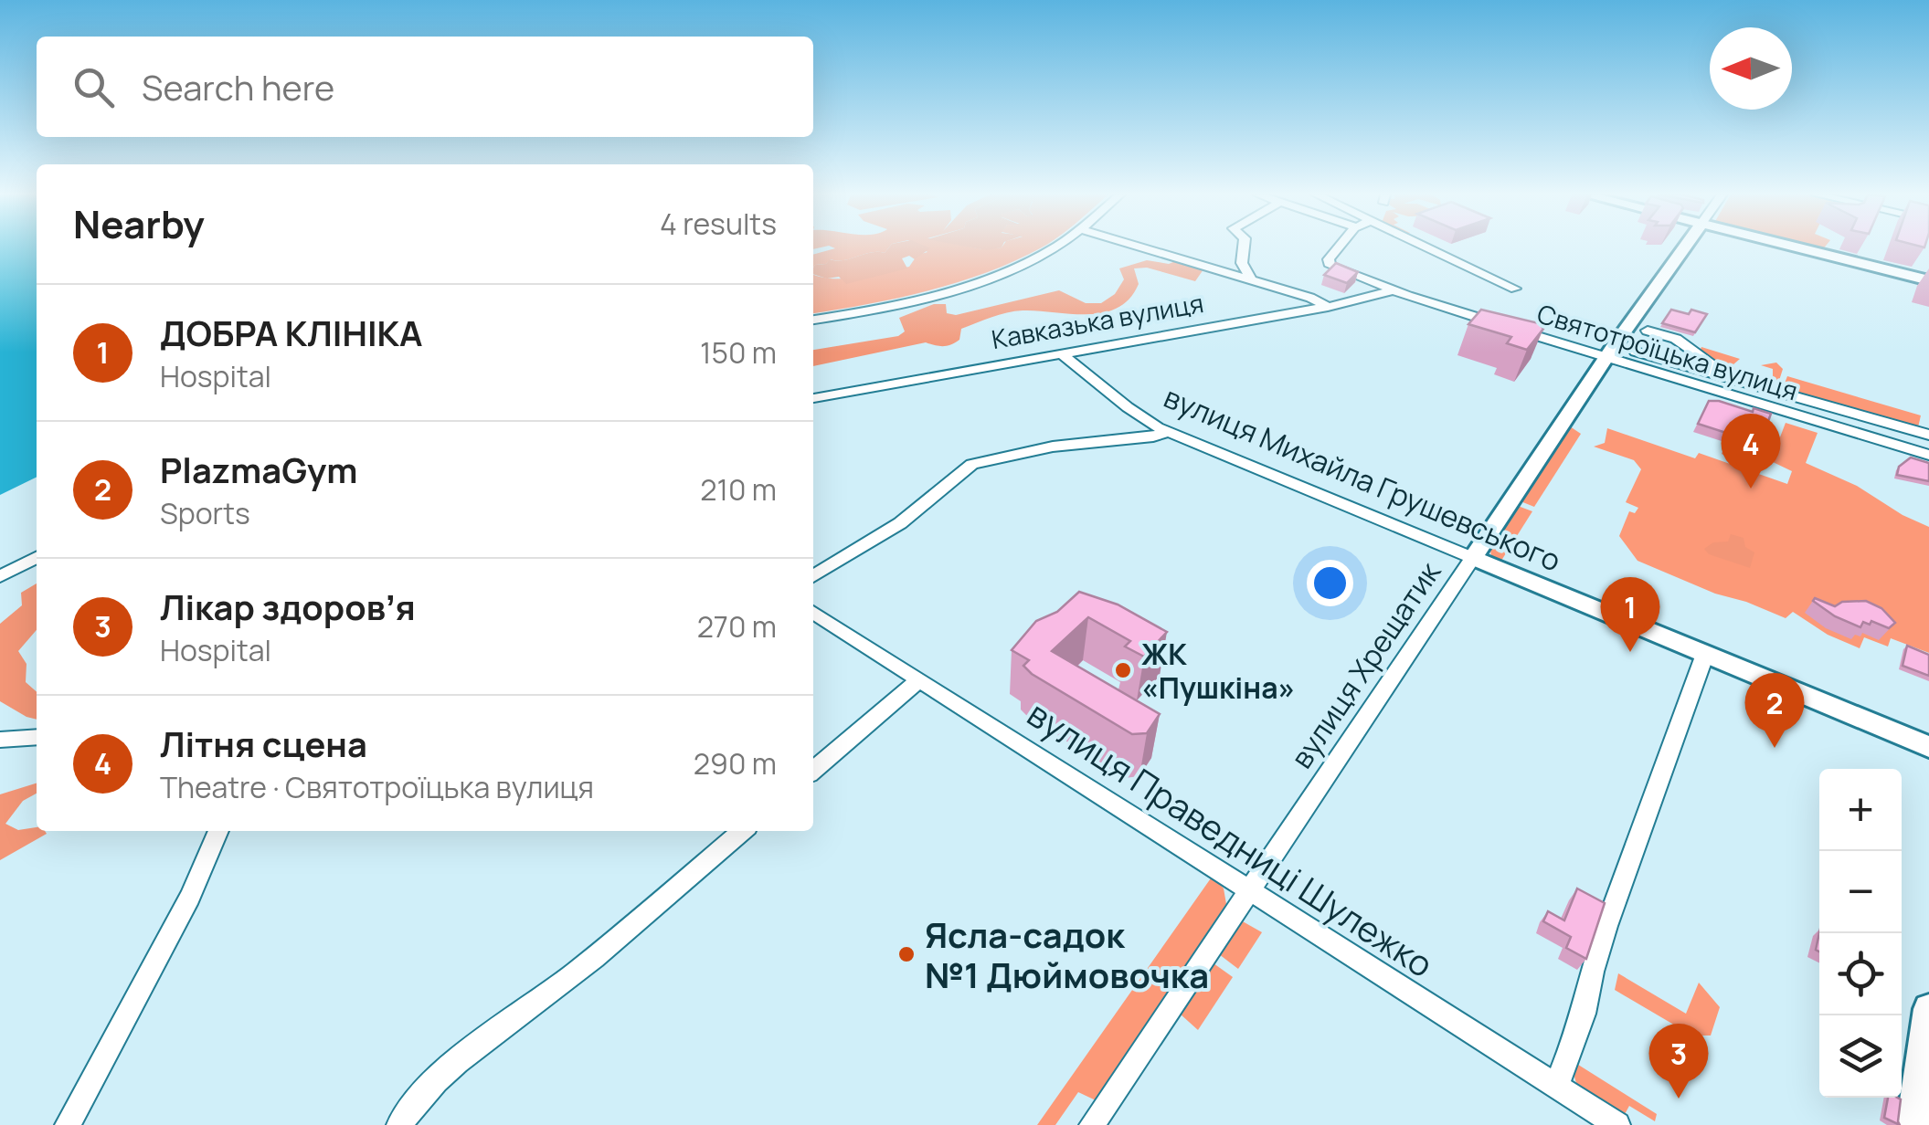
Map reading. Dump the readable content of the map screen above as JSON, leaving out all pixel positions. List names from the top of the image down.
{
  "streets": {
    "main road": ["вулиця Михайла Грушевського", "вулиця Хрещатик"],
    "street": ["Кавказька вулиця", "Святотроїцька вулиця", "вулиця Праведниці Шулежко"]
  },
  "crossings": [
    ["Кавказька вулиця", "Святотроїцька вулиця"],
    ["Кавказька вулиця", "вулиця Михайла Грушевського"],
    ["Святотроїцька вулиця", "вулиця Хрещатик"],
    ["вулиця Михайла Грушевського", "вулиця Хрещатик"],
    ["вулиця Хрещатик", "вулиця Праведниці Шулежко"]
  ],
  "places": ["ЖК «Пушкіна»", "Ясла-садок №1 Дюймовочка"],
  "north": "left",
  "page": {
    "search": "Search here",
    "heading": ["Nearby", "4 results"],
    "list": [
      {
        "mark": "1",
        "name": "ДОБРА КЛІНІКА",
        "note": "Hospital",
        "value": "150 m"
      },
      {
        "mark": "2",
        "name": "PlazmaGym",
        "note": "Sports",
        "value": "210 m"
      },
      {
        "mark": "3",
        "name": "Лікар здоровʼя",
        "note": "Hospital",
        "value": "270 m"
      },
      {
        "mark": "4",
        "name": "Літня сцена",
        "note": "Theatre · Святотроїцька вулиця",
        "value": "290 m"
      }
    ],
    "pins": [
      "4",
      "1",
      "2",
      "3"
    ],
    "map_buttons": ["+", "−"]
  }
}
